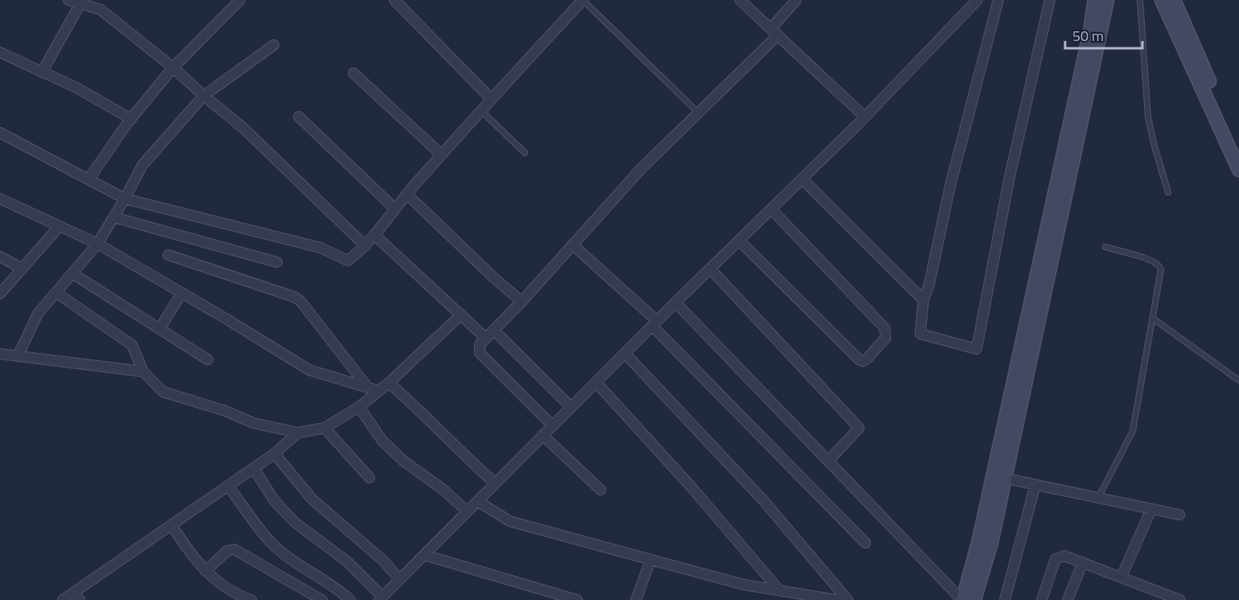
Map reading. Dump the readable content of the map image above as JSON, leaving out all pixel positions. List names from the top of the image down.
{
  "scale_bar": "50 m"
}
